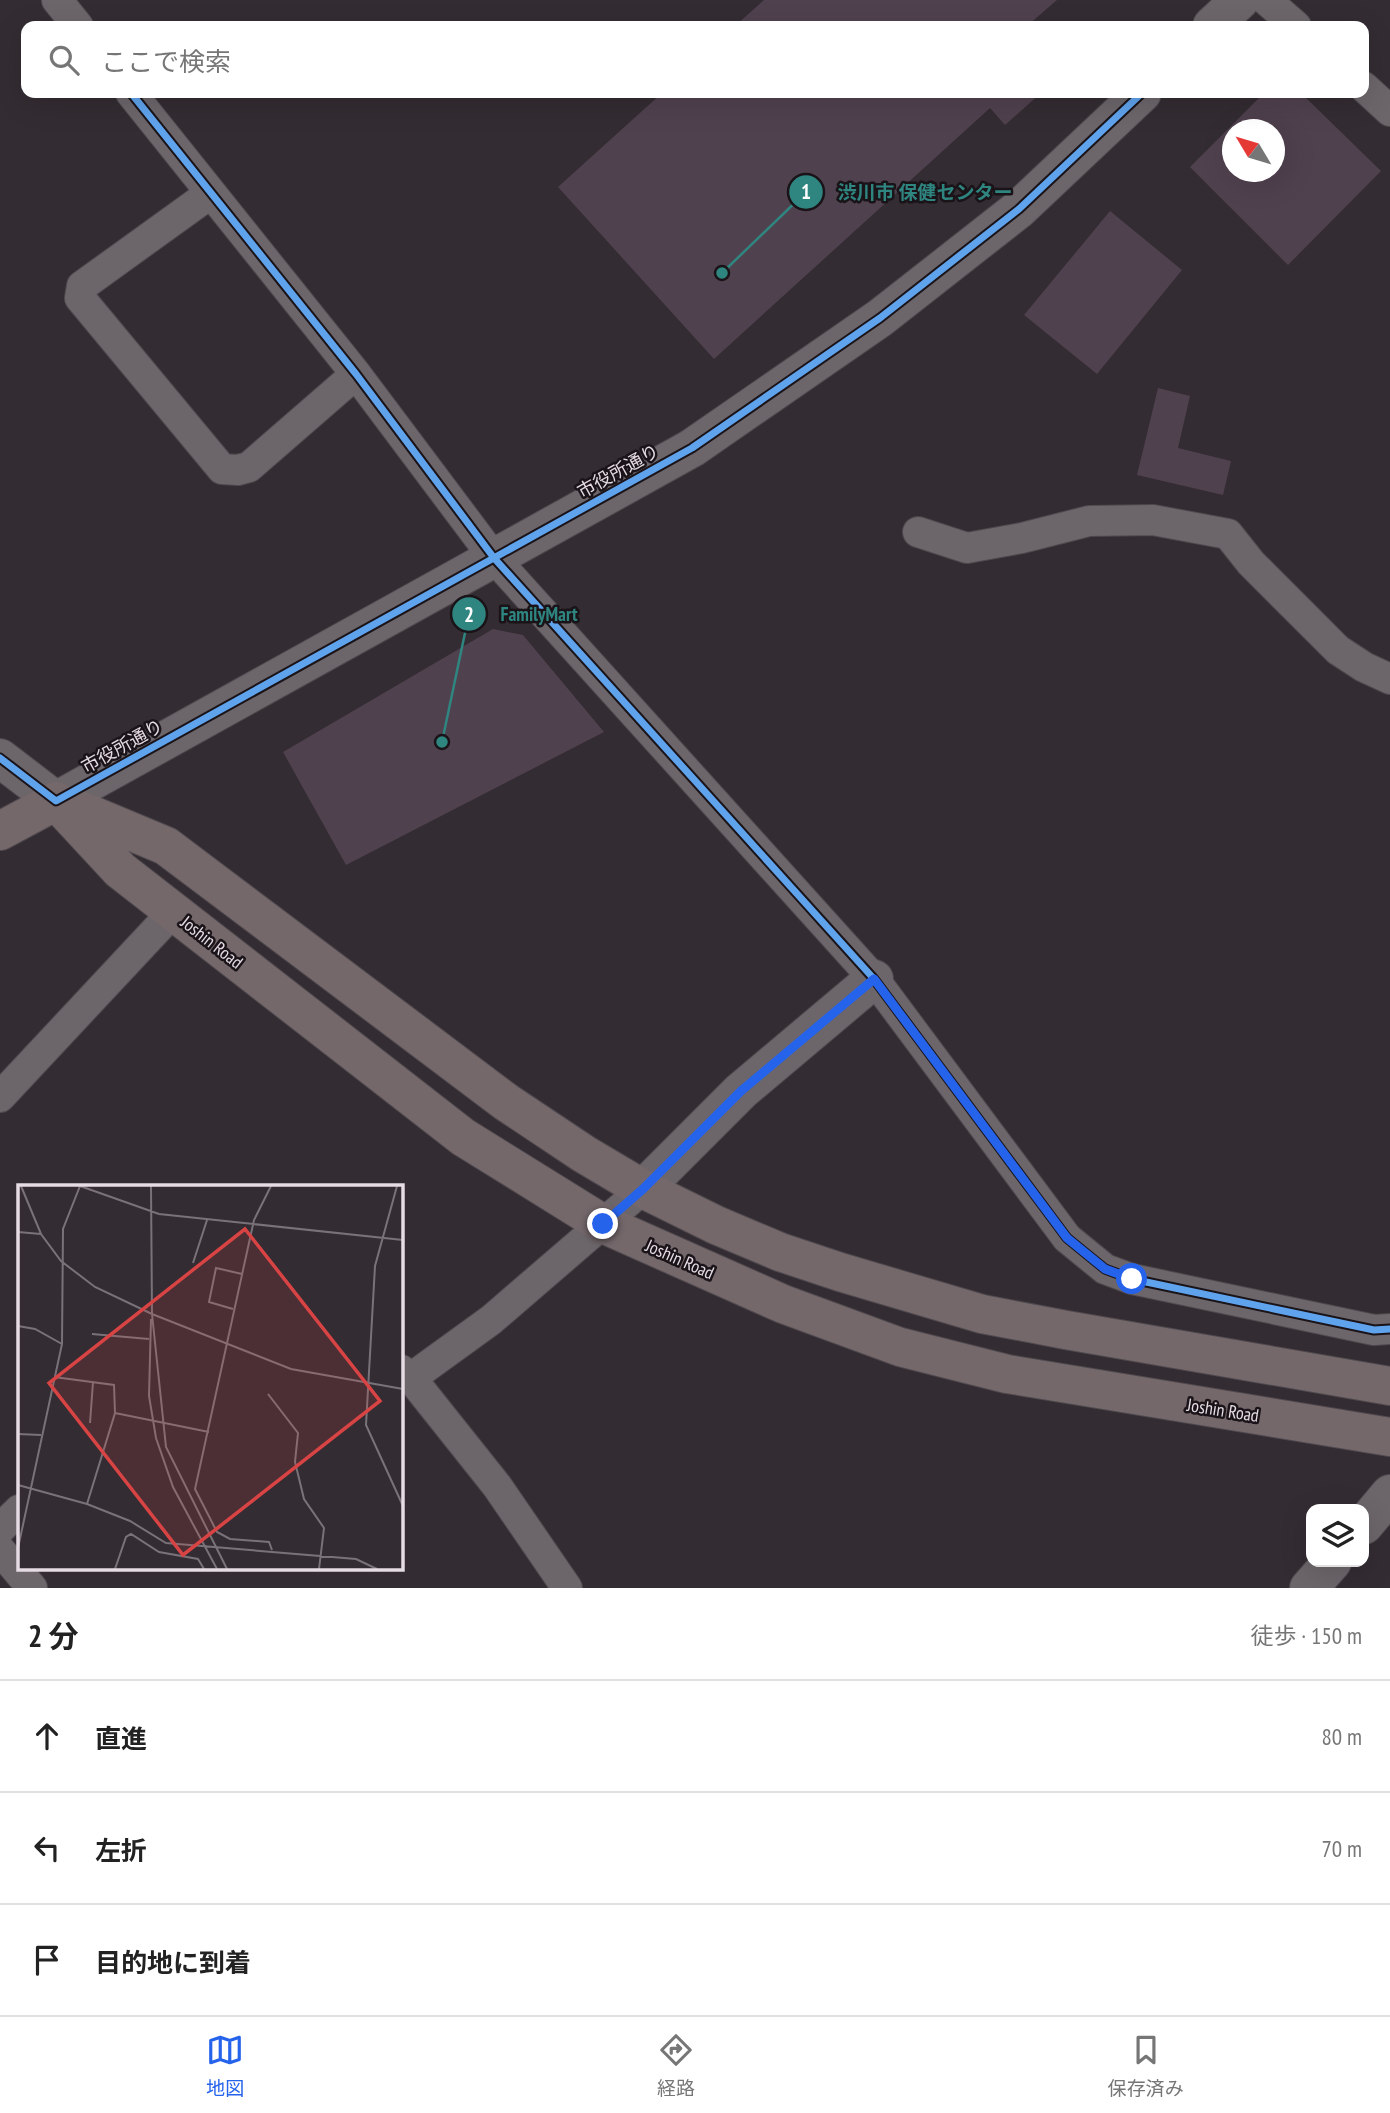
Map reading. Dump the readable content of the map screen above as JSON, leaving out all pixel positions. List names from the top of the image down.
{
  "streets": {
    "highway": ["Joshin Road"],
    "street": ["市役所通り"]
  },
  "crossings": [
    ["市役所通り", "Joshin Road"]
  ],
  "places": ["渋川市 保健センター", "FamilyMart"],
  "north": "top left",
  "page": {
    "search": "ここで検索",
    "heading": ["2 分", "徒歩 · 150 m"],
    "list": [
      ["直進", "80 m"],
      ["左折", "70 m"],
      "目的地に到着"
    ],
    "nav": ["地図", "経路", "保存済み"]
  }
}
